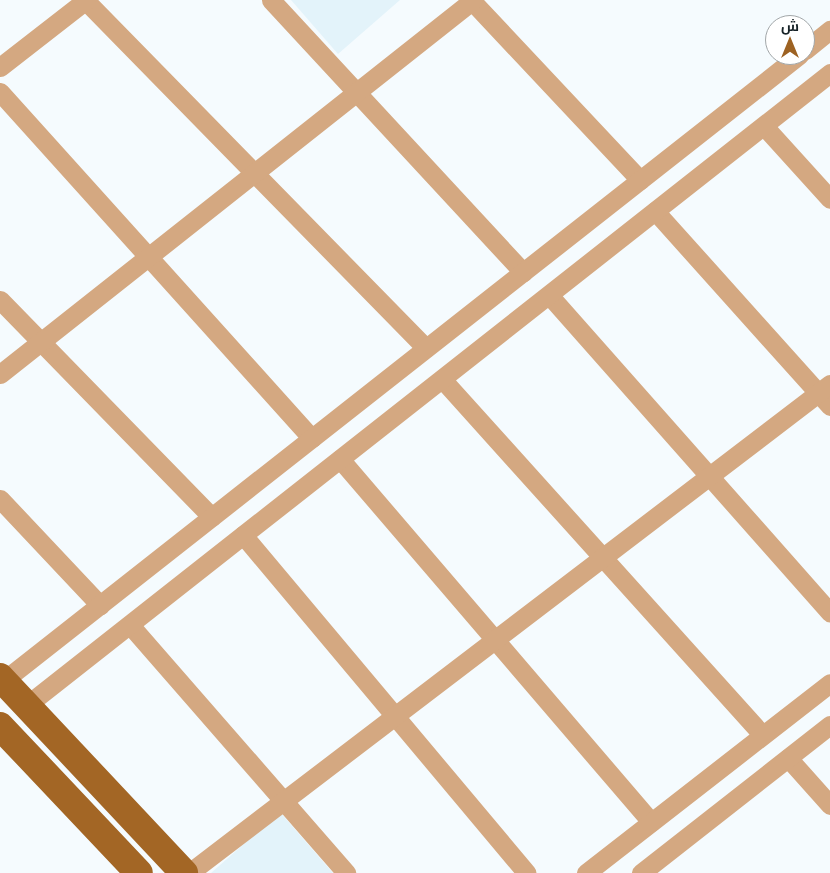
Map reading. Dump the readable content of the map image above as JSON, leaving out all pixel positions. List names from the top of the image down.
{
  "north": "top"
}
